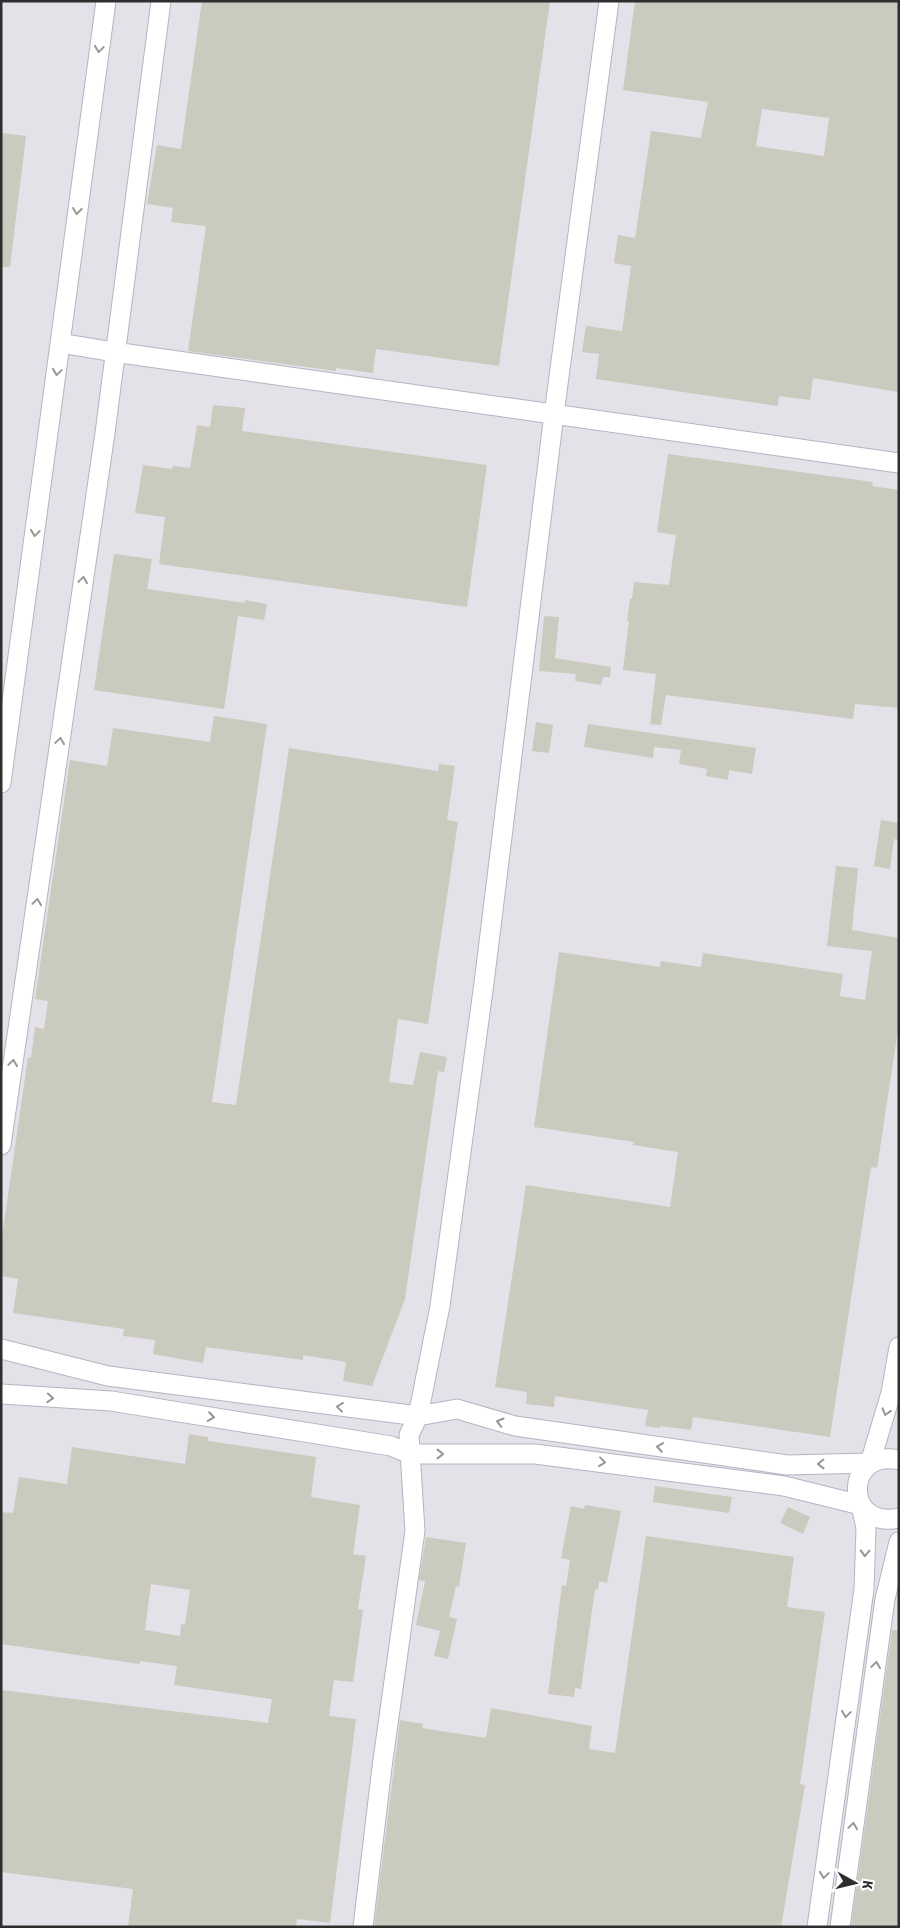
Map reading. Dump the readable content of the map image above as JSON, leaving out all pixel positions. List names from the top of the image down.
{
  "north": "right"
}
